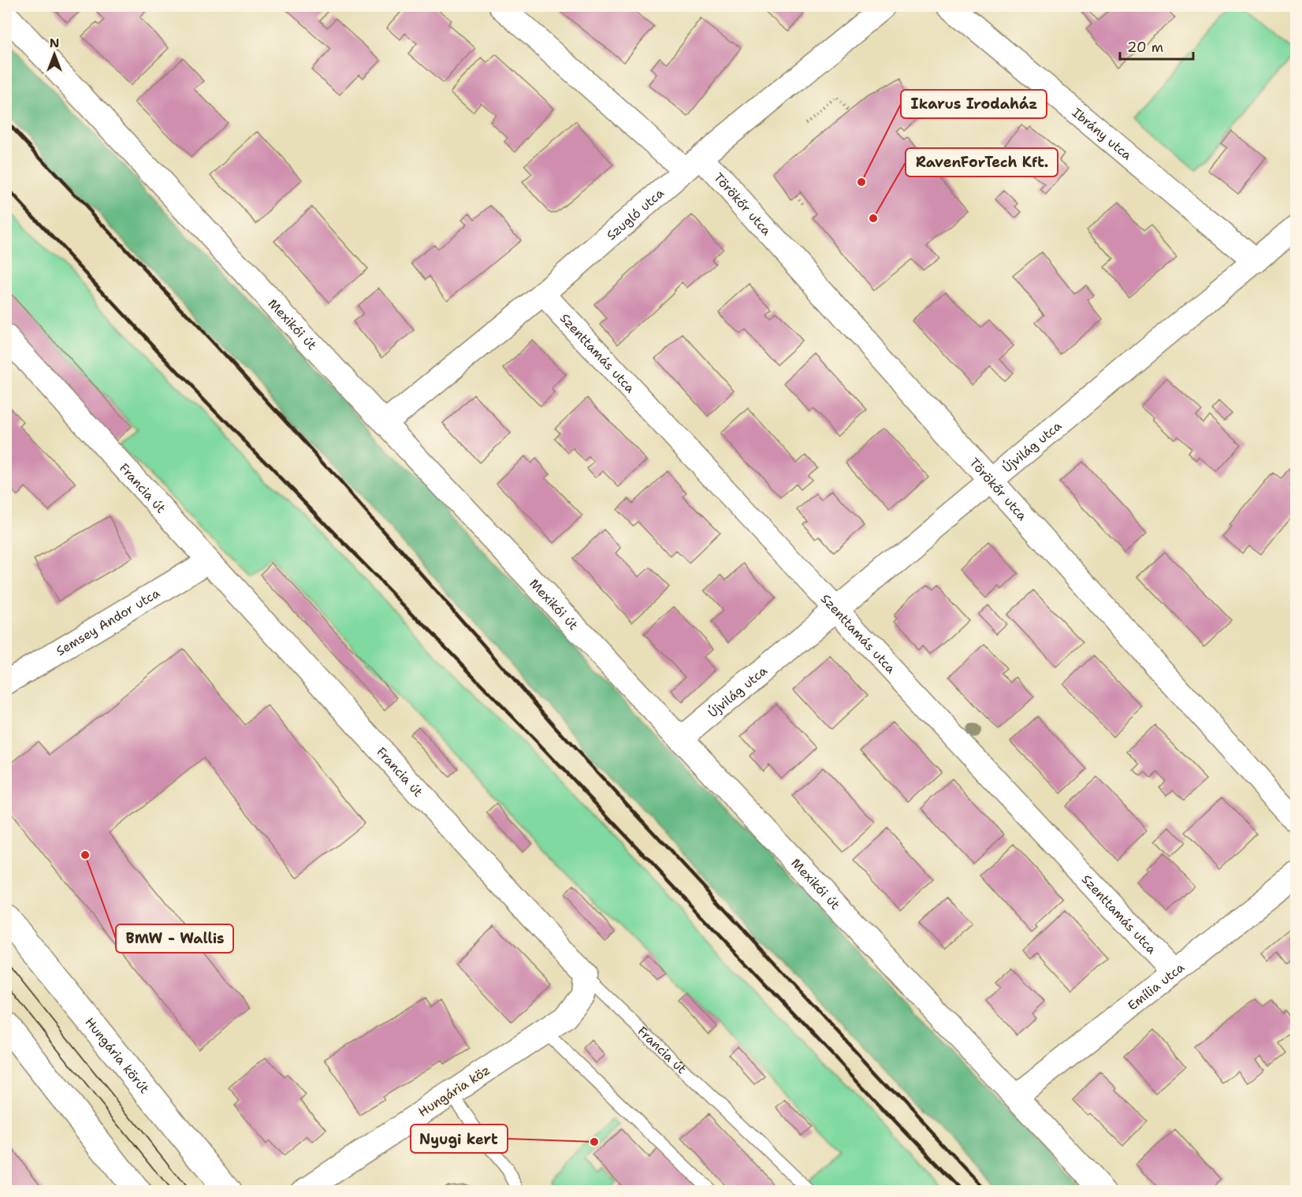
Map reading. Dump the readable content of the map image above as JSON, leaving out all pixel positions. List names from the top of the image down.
{
  "streets": {
    "main road": ["Hungária körút"],
    "street": [
      "Ibrány utca",
      "Törökőr utca",
      "Szugló utca",
      "Mexikói út",
      "Szenttamás utca",
      "Újvilág utca",
      "Francia út",
      "Semsey Andor utca",
      "Emília utca",
      "Hungária köz"
    ]
  },
  "crossings": [
    ["Ibrány utca", "Újvilág utca"],
    ["Törökőr utca", "Szugló utca"],
    ["Törökőr utca", "Újvilág utca"],
    ["Szugló utca", "Mexikói út"],
    ["Szugló utca", "Szenttamás utca"],
    ["Mexikói út", "Újvilág utca"],
    ["Mexikói út", "Emília utca"],
    ["Szenttamás utca", "Újvilág utca"],
    ["Szenttamás utca", "Emília utca"],
    ["Francia út", "Semsey Andor utca"],
    ["Francia út", "Hungária köz"]
  ],
  "places": [
    "Ikarus Irodaház",
    "RavenForTech Kft.",
    "BMW - Wallis",
    "Nyugi kert"
  ],
  "scale_bar": "20 m",
  "north": "top"
}
